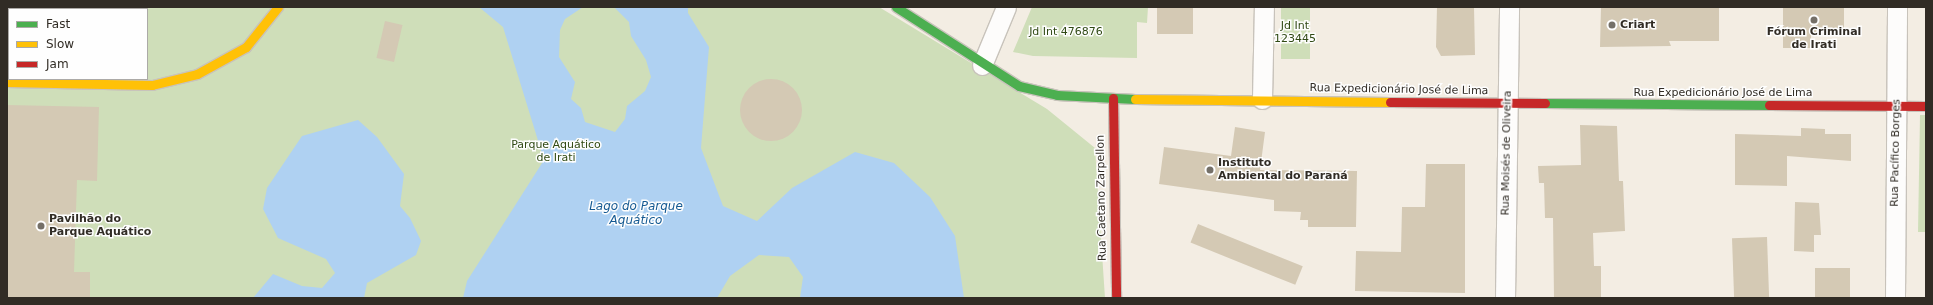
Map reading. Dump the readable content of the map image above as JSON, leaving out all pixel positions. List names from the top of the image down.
{
  "streets": {
    "street": [
      "Rua Expedicionário José de Lima",
      "Rua Moisés de Oliveira",
      "Rua Pacífico Borges",
      "Rua Caetano Zarpellon"
    ]
  },
  "crossings": [
    ["Rua Expedicionário José de Lima", "Rua Moisés de Oliveira"],
    ["Rua Expedicionário José de Lima", "Rua Pacífico Borges"],
    ["Rua Expedicionário José de Lima", "Rua Caetano Zarpellon"]
  ],
  "water": ["Lago do Parque Aquático"],
  "parks": ["Jd Int 123445", "Jd Int 476876", "Parque Aquático de Irati"],
  "places": [
    "Fórum Criminal de Irati",
    "Criart",
    "Instituto Ambiental do Paraná",
    "Pavilhão do Parque Aquático"
  ],
  "legend": ["Fast", "Slow", "Jam"]
}
